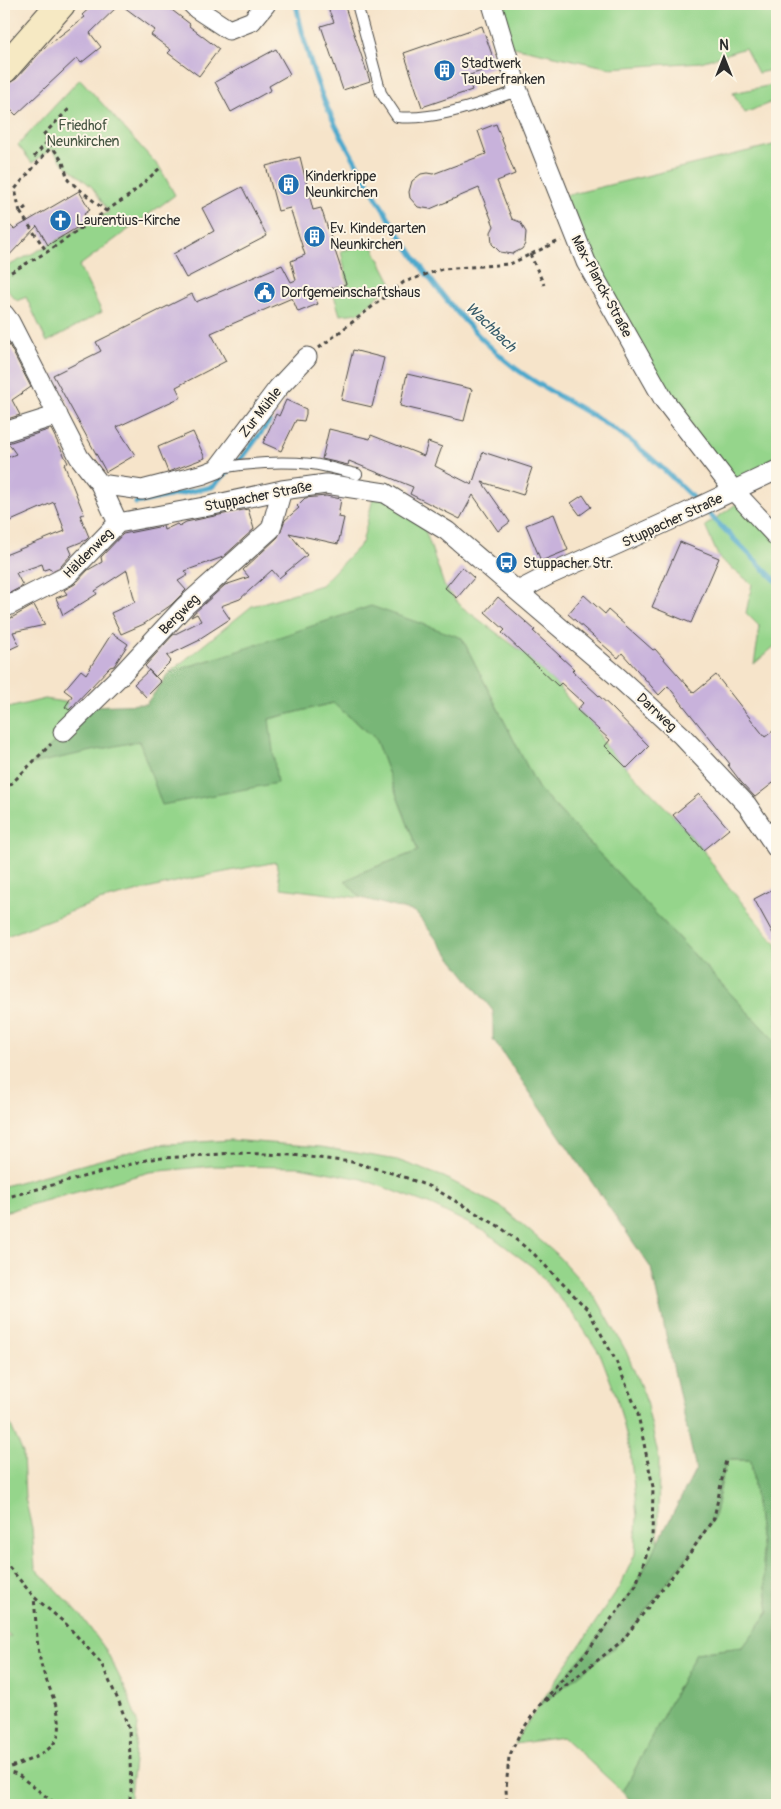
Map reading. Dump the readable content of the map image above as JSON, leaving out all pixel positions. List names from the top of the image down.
{
  "streets": {
    "street": [
      "Max-Planck-Straße",
      "Zur Mühle",
      "Stuppacher Straße",
      "Häldenweg",
      "Bergweg",
      "Darrweg"
    ]
  },
  "crossings": [
    ["Max-Planck-Straße", "Stuppacher Straße"],
    ["Stuppacher Straße", "Häldenweg"],
    ["Stuppacher Straße", "Bergweg"],
    ["Stuppacher Straße", "Darrweg"]
  ],
  "water": ["Wachbach"],
  "parks": ["Friedhof Neunkirchen"],
  "places": {
    "building": ["Stadtwerk Tauberfranken", "Kinderkrippe Neunkirchen", "Ev. Kindergarten Neunkirchen"],
    "church": ["Laurentius-Kirche"],
    "public building": ["Dorfgemeinschaftshaus"],
    "bus stop": ["Stuppacher Str."]
  },
  "north": "top"
}
